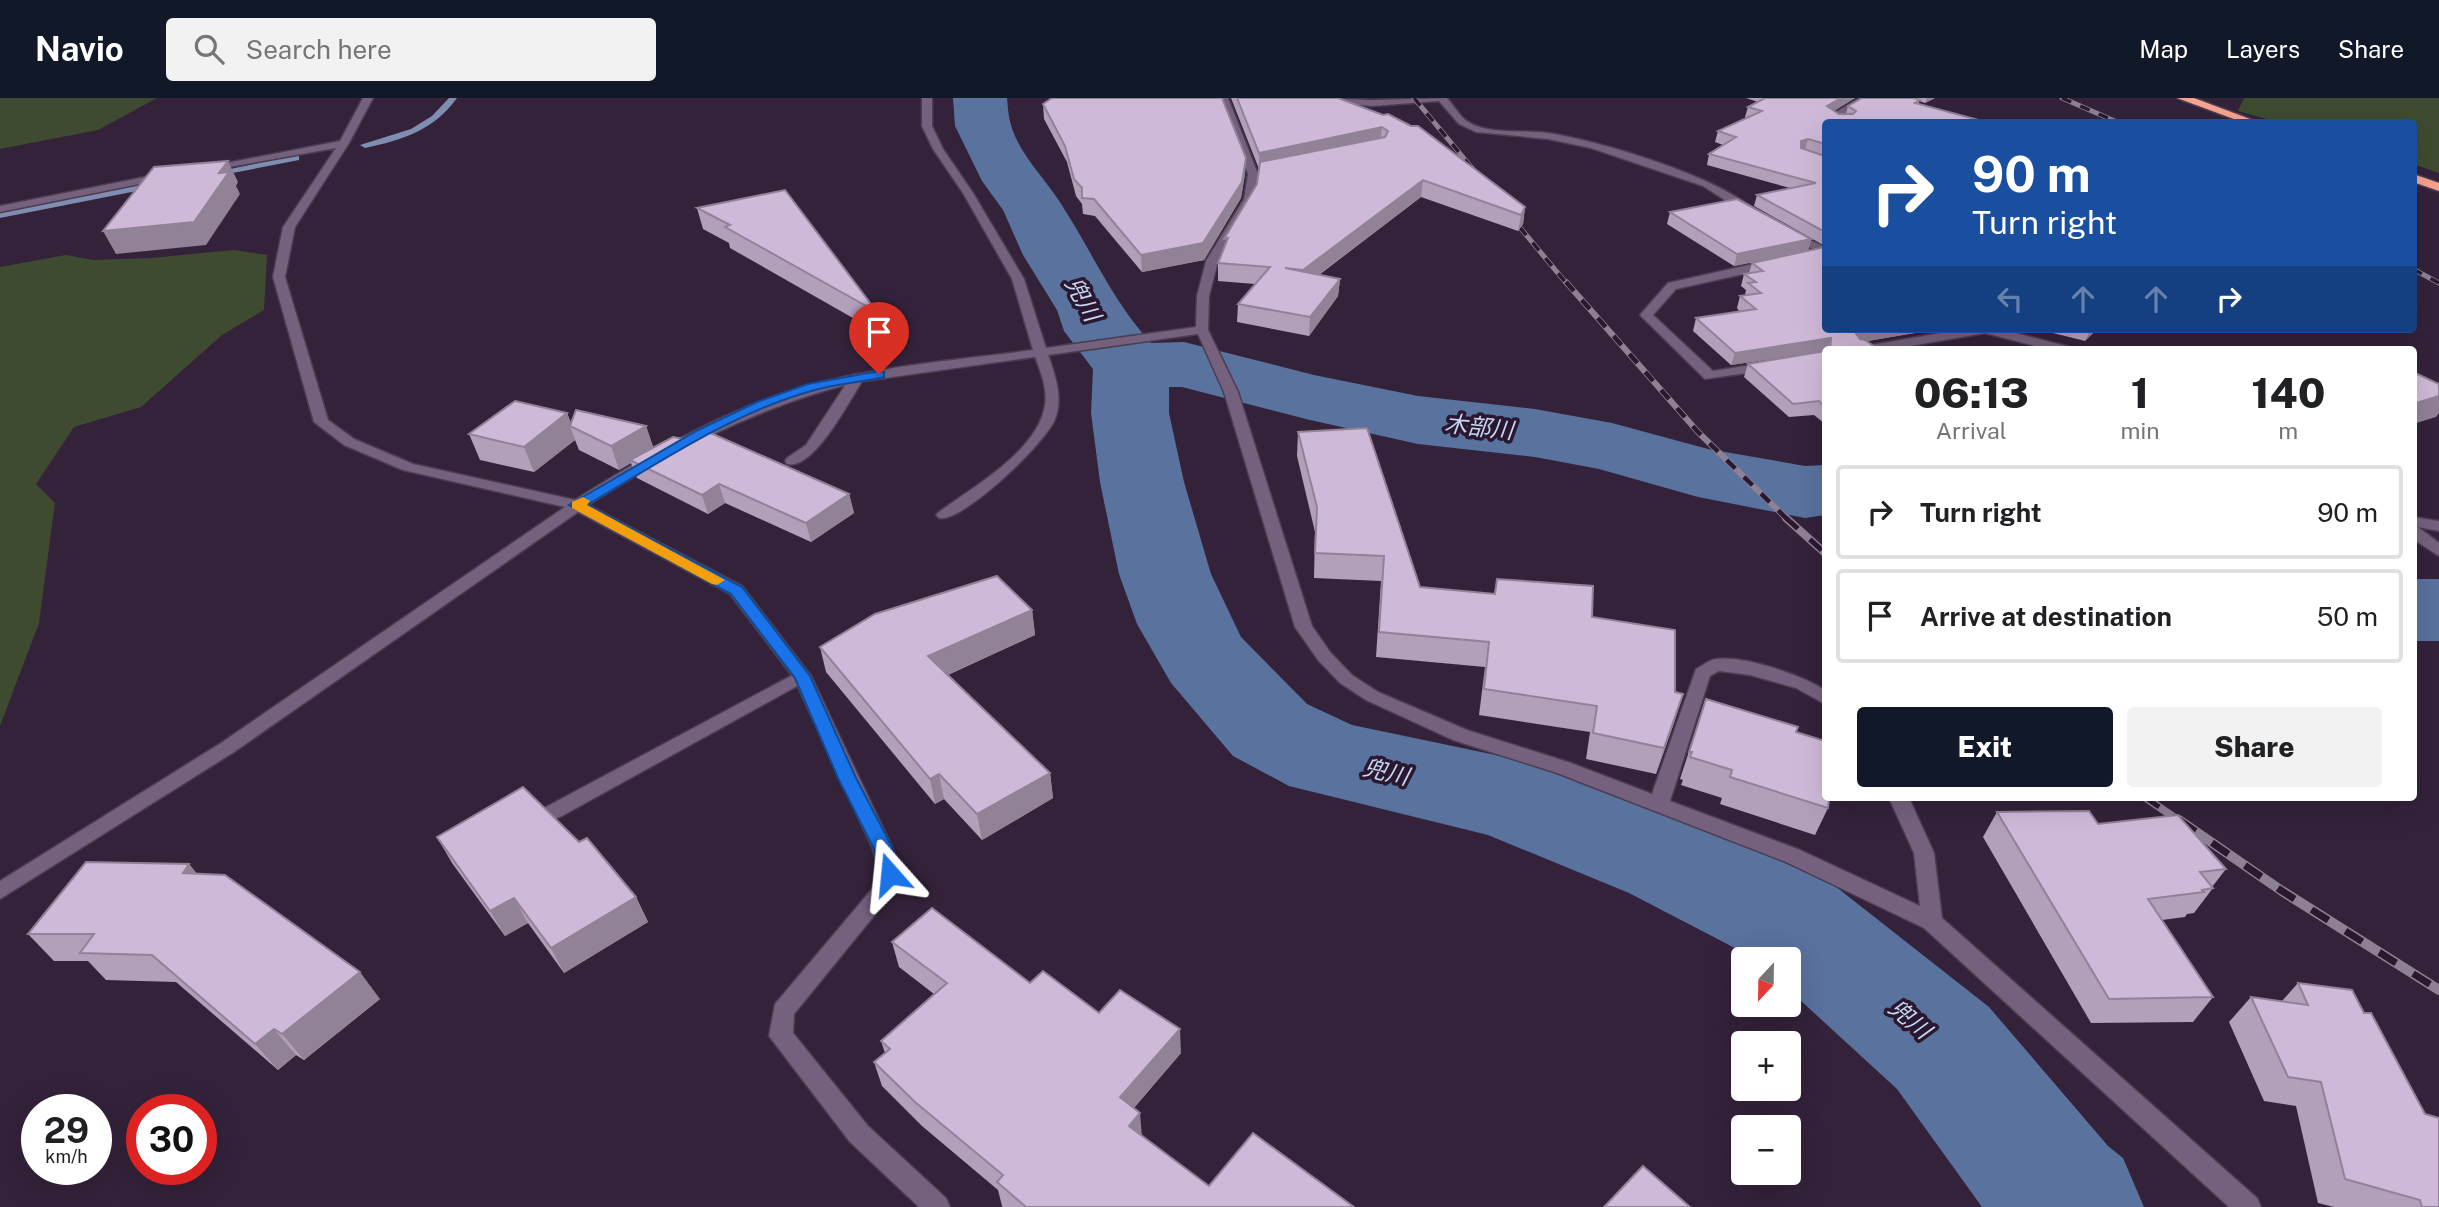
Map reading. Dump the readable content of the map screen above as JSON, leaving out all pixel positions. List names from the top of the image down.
{
  "water": ["兜川", "木部川"],
  "north": "bottom",
  "page": {
    "header": "Navio",
    "search": "Search here",
    "nav": ["Map", "Layers", "Share"],
    "turn": ["90 m", "Turn right"],
    "eta": [
      "06:13",
      "Arrival",
      "1",
      "min",
      "140",
      "m"
    ],
    "list": [
      {
        "name": "Turn right",
        "value": "90 m"
      },
      {
        "name": "Arrive at destination",
        "value": "50 m"
      }
    ],
    "buttons": ["Exit", "Share"],
    "map_buttons": ["+", "−"],
    "speed": "29 km/h",
    "limit": "30"
  }
}
